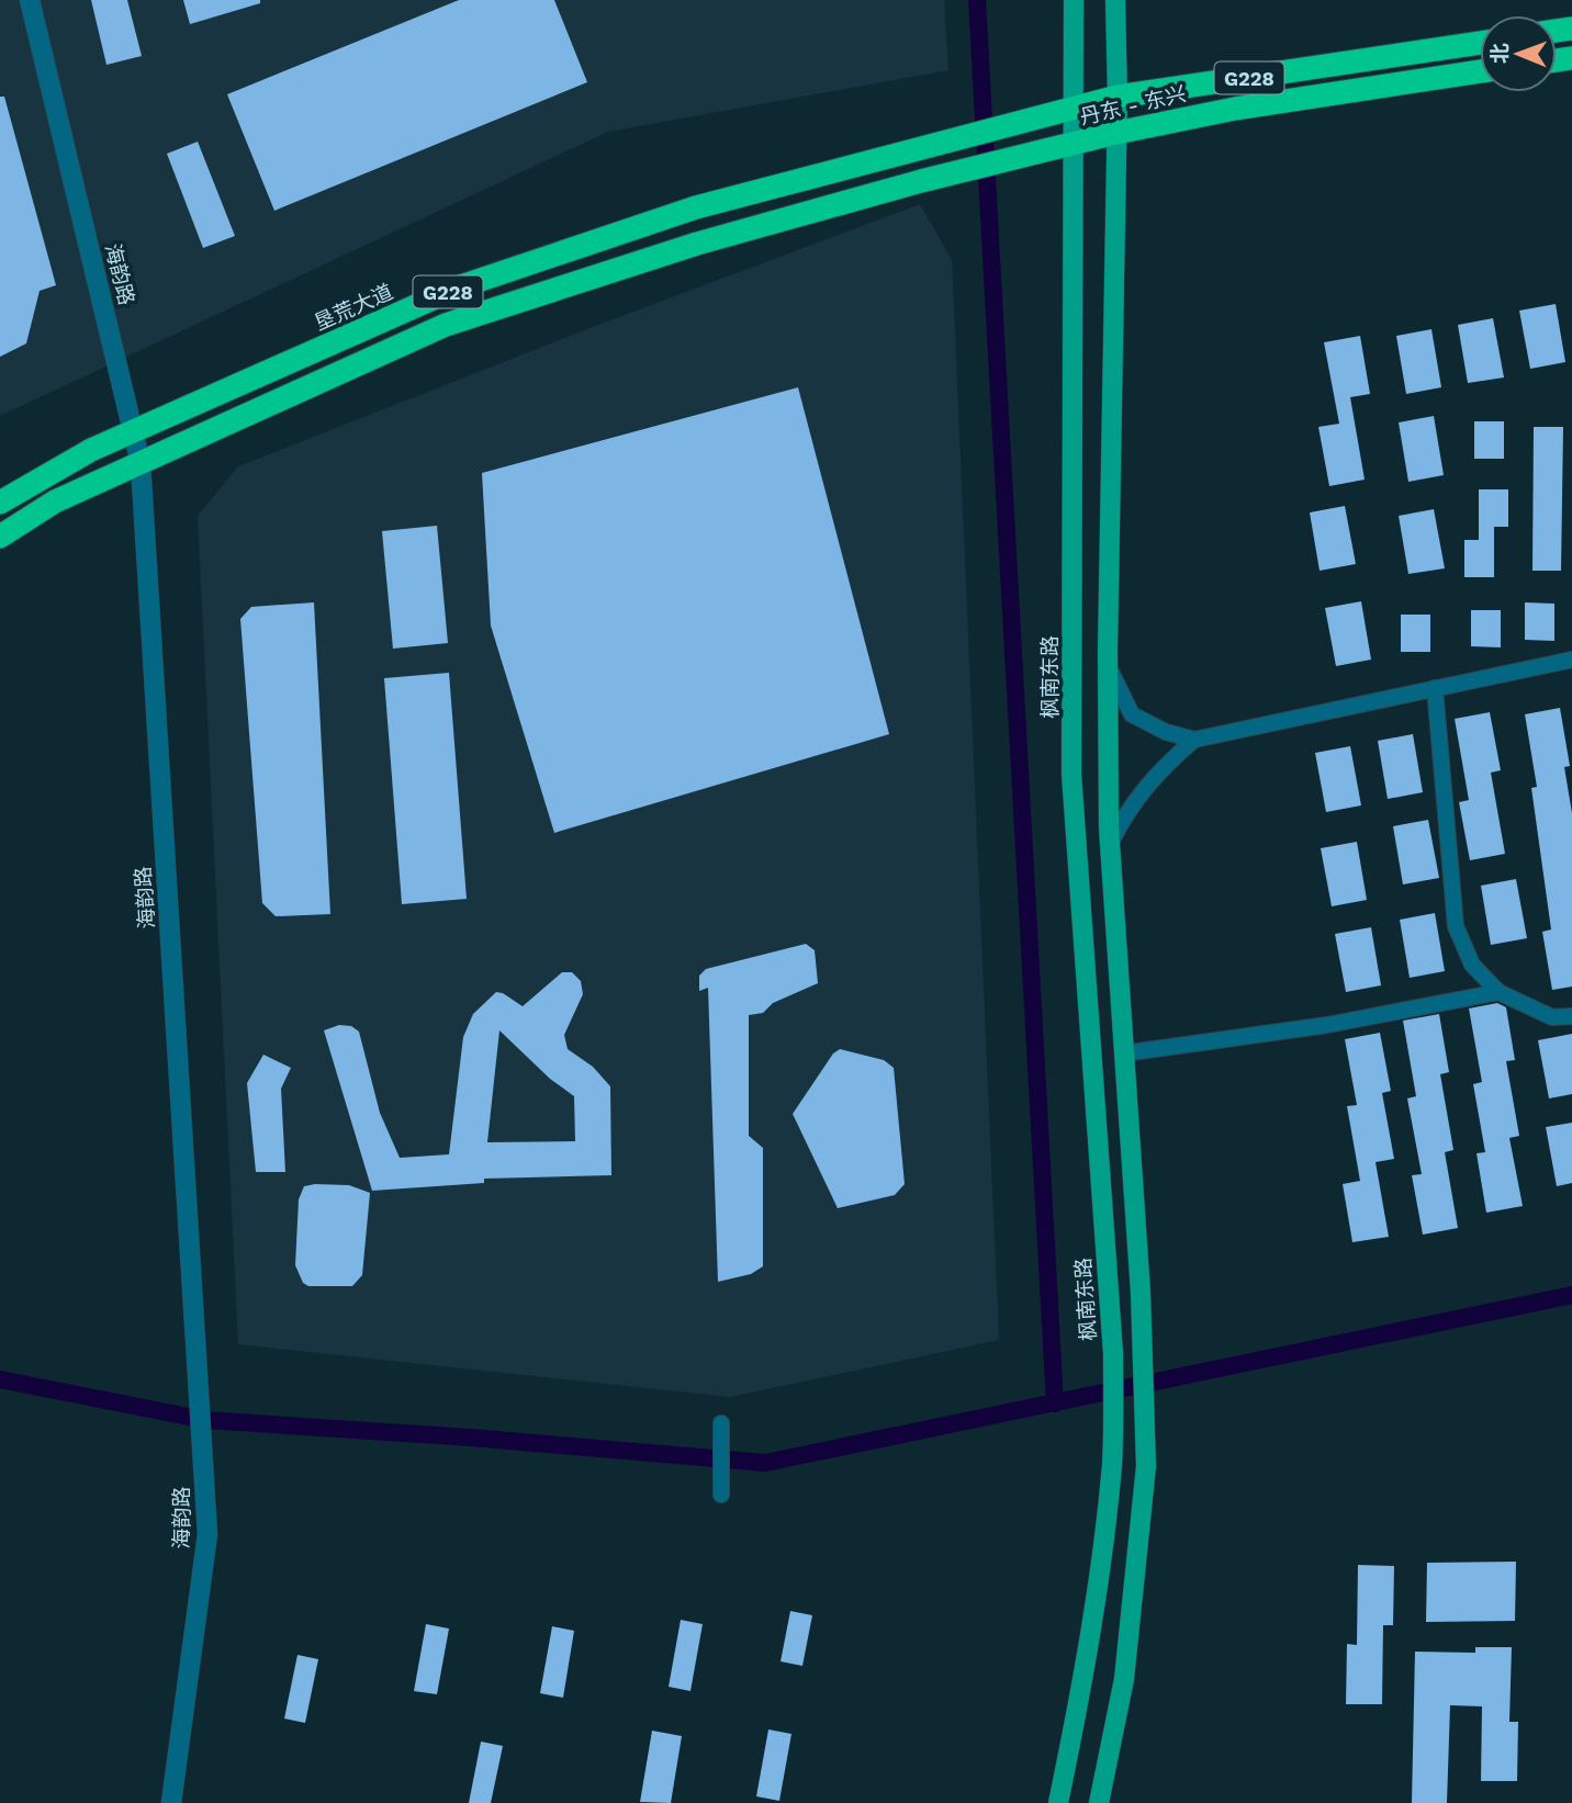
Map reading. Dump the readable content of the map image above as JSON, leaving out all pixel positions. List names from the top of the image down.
{
  "streets": {
    "highway": ["G228", "丹东 - 东兴", "垦荒大道"],
    "main road": ["海韵路", "枫南东路"]
  },
  "crossings": [
    ["G228", "丹东 - 东兴"],
    ["G228", "海韵路"],
    ["丹东 - 东兴", "海韵路"],
    ["丹东 - 东兴", "垦荒大道"],
    ["丹东 - 东兴", "枫南东路"],
    ["海韵路", "垦荒大道"]
  ],
  "north": "left"
}
